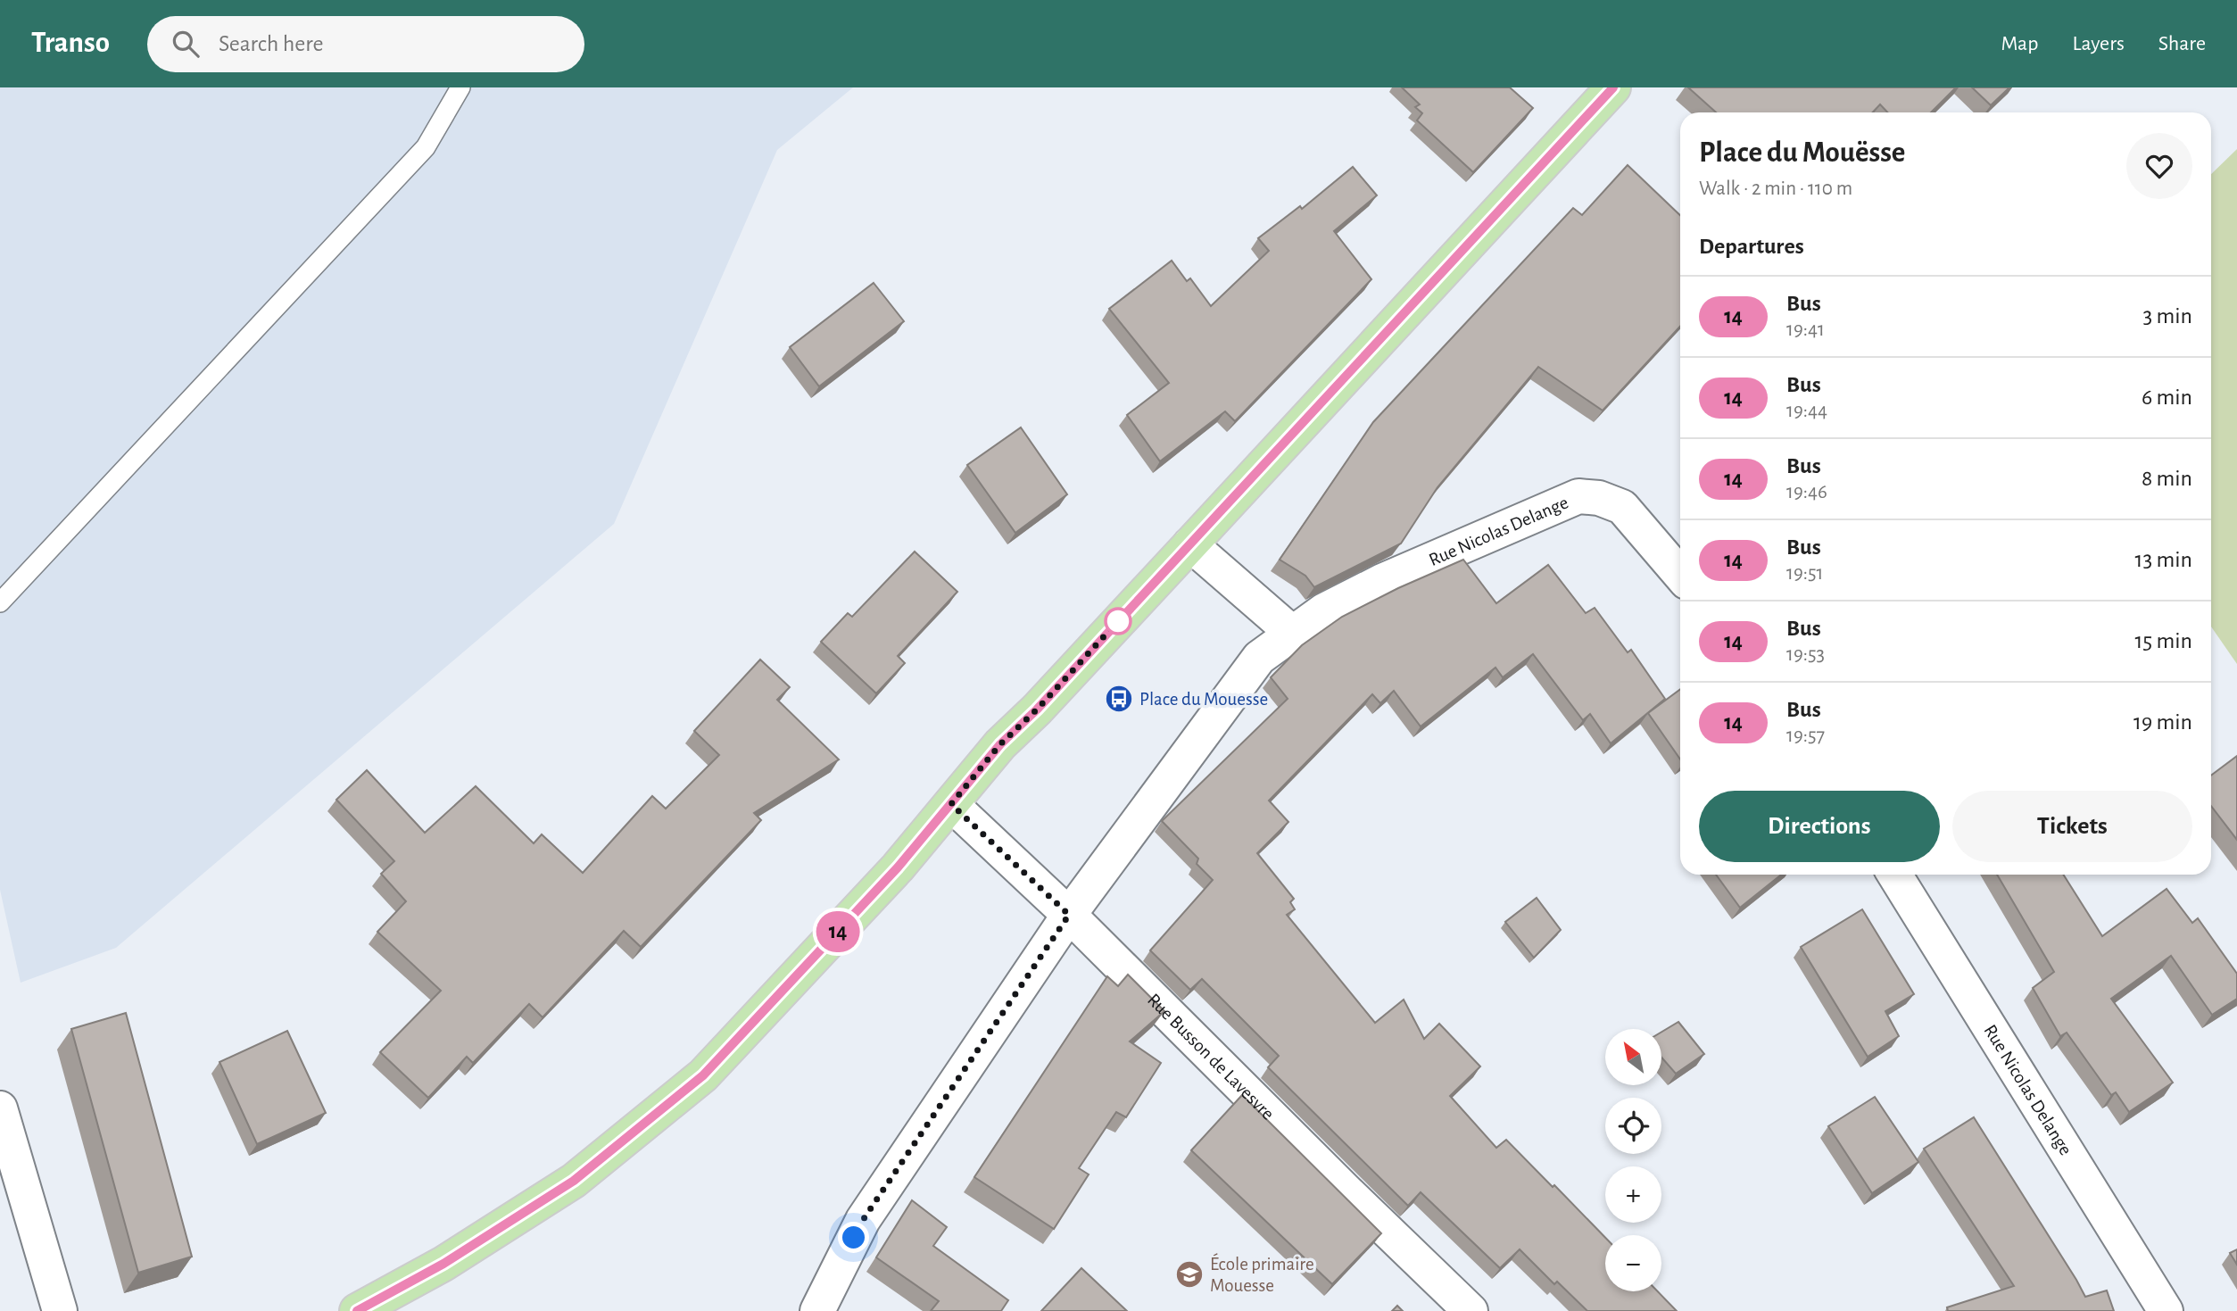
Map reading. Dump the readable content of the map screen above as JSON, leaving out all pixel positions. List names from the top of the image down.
{
  "streets": {
    "street": ["Rue Nicolas Delange", "Rue Busson de Lavesvre"]
  },
  "crossings": [
    ["Rue Nicolas Delange", "Rue Busson de Lavesvre"]
  ],
  "places": {
    "bus stop": ["Place du Mouesse"],
    "school or university": ["École primaire Mouesse"]
  },
  "lines": ["bus line 14"],
  "north": "top left",
  "page": {
    "header": "Transo",
    "search": "Search here",
    "nav": ["Map", "Layers", "Share"],
    "on_map": "14",
    "heading": [
      ["Place du Mouësse", "Walk · 2 min · 110 m"],
      "Departures"
    ],
    "list": [
      {
        "mark": "14",
        "name": "Bus",
        "note": "19:41",
        "value": "3 min"
      },
      {
        "mark": "14",
        "name": "Bus",
        "note": "19:44",
        "value": "6 min"
      },
      {
        "mark": "14",
        "name": "Bus",
        "note": "19:46",
        "value": "8 min"
      },
      {
        "mark": "14",
        "name": "Bus",
        "note": "19:51",
        "value": "13 min"
      },
      {
        "mark": "14",
        "name": "Bus",
        "note": "19:53",
        "value": "15 min"
      },
      {
        "mark": "14",
        "name": "Bus",
        "note": "19:57",
        "value": "19 min"
      }
    ],
    "buttons": ["Directions", "Tickets"],
    "map_buttons": ["+", "−"]
  }
}
